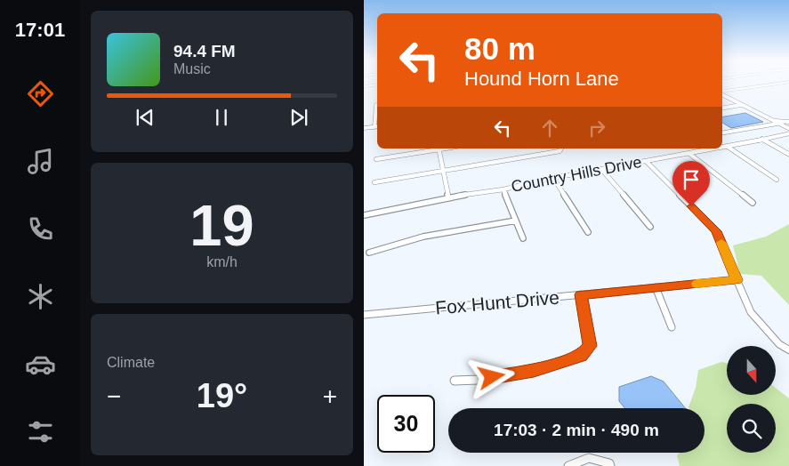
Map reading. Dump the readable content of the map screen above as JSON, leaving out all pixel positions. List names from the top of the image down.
{
  "streets": {
    "street": ["Country Hills Drive", "Fox Hunt Drive"]
  },
  "north": "bottom",
  "page": {
    "tabs": "17:01",
    "turn": ["80 m", "Hound Horn Lane"],
    "song": ["94.4 FM", "Music"],
    "tile": [
      ["19", "km/h"],
      "Climate"
    ],
    "heat": ["−", "19°", "+"],
    "limit": "30",
    "trip": "17:03 · 2 min · 490 m"
  }
}
